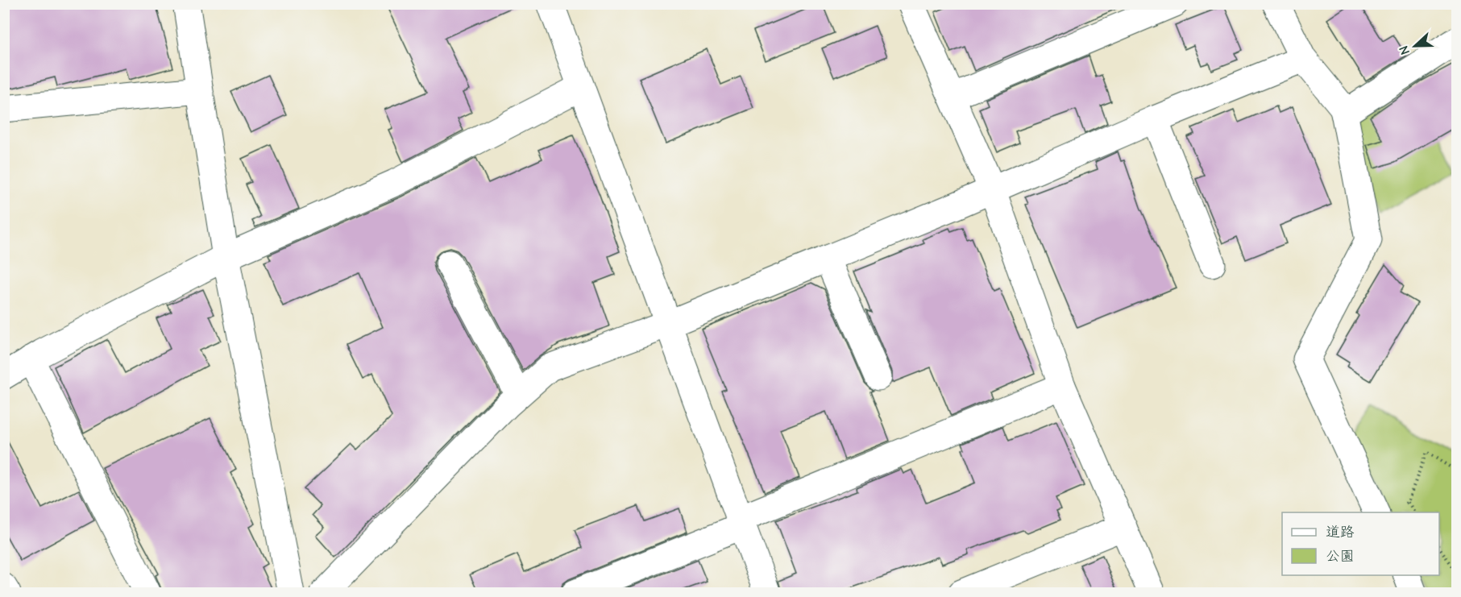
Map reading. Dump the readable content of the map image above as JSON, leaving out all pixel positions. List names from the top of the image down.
{
  "legend": ["道路", "公園"],
  "north": "left"
}
